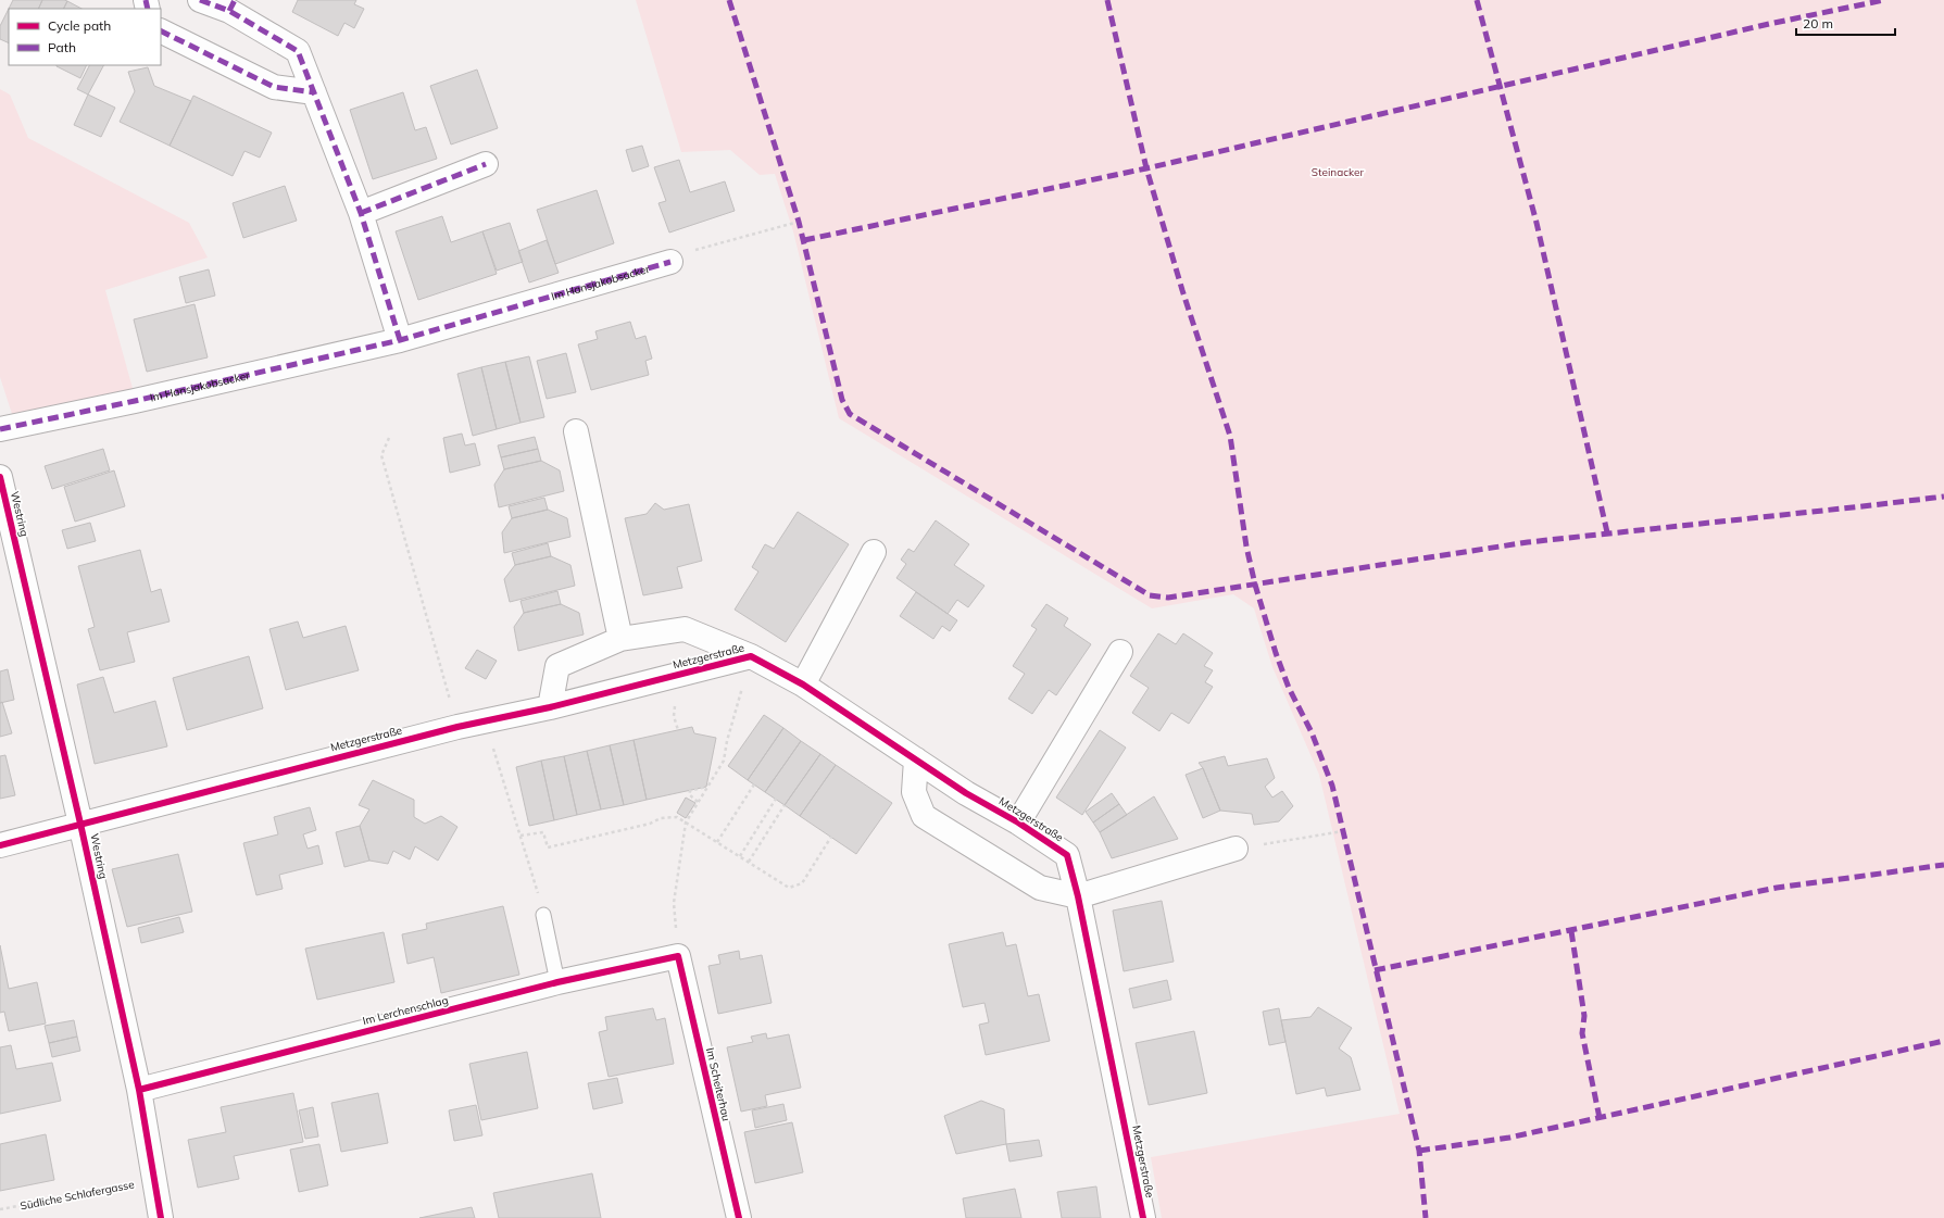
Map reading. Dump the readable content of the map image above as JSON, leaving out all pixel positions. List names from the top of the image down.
{
  "streets": {
    "street": [
      "Im Hansjakobsacker",
      "Westring",
      "Metzgerstraße",
      "Im Lerchenschlag",
      "Im Scheiterhau"
    ],
    "path": ["Südliche Schlafergasse"]
  },
  "crossings": [
    ["Westring", "Metzgerstraße"],
    ["Westring", "Im Lerchenschlag"],
    ["Westring", "Südliche Schlafergasse"],
    ["Im Lerchenschlag", "Im Scheiterhau"]
  ],
  "parks": ["Steinacker"],
  "legend": ["Cycle path", "Path"],
  "scale_bar": "20 m"
}
